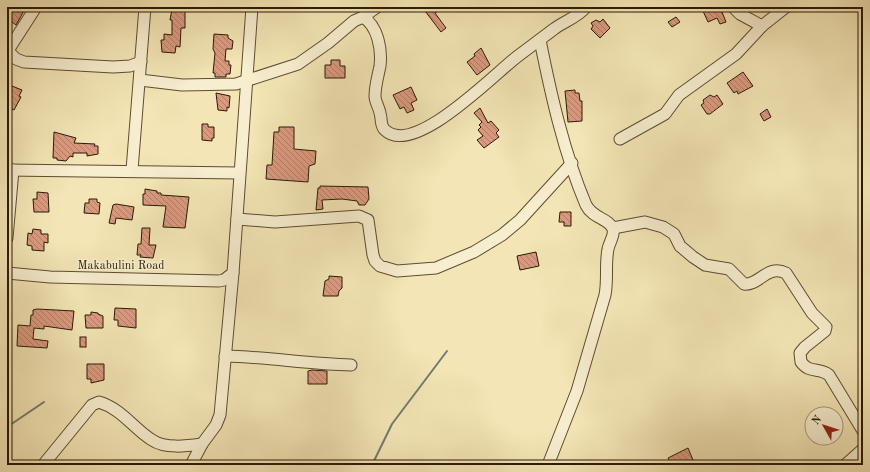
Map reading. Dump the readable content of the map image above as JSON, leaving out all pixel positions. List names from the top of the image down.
{
  "streets": {
    "street": ["Makabulini Road"]
  },
  "north": "top left"
}
